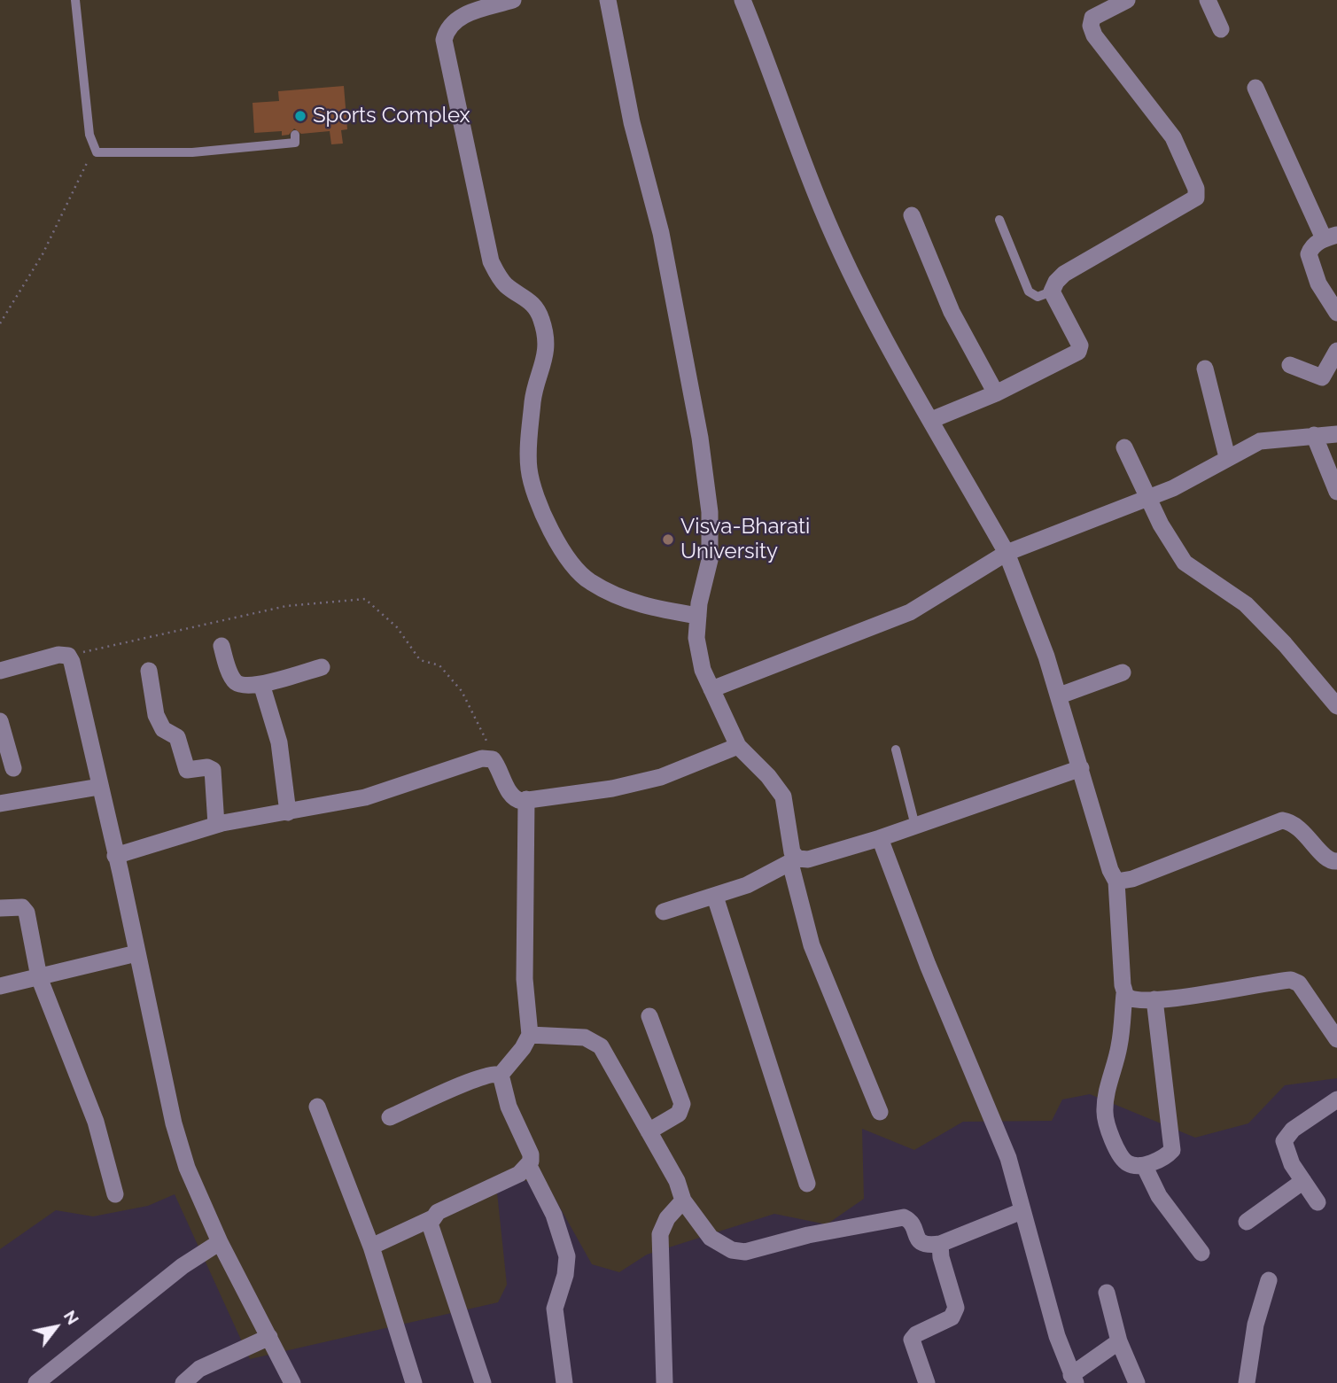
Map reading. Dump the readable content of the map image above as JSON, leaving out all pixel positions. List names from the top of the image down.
{
  "places": ["Sports Complex", "Visva-Bharati University"],
  "north": "top right"
}
